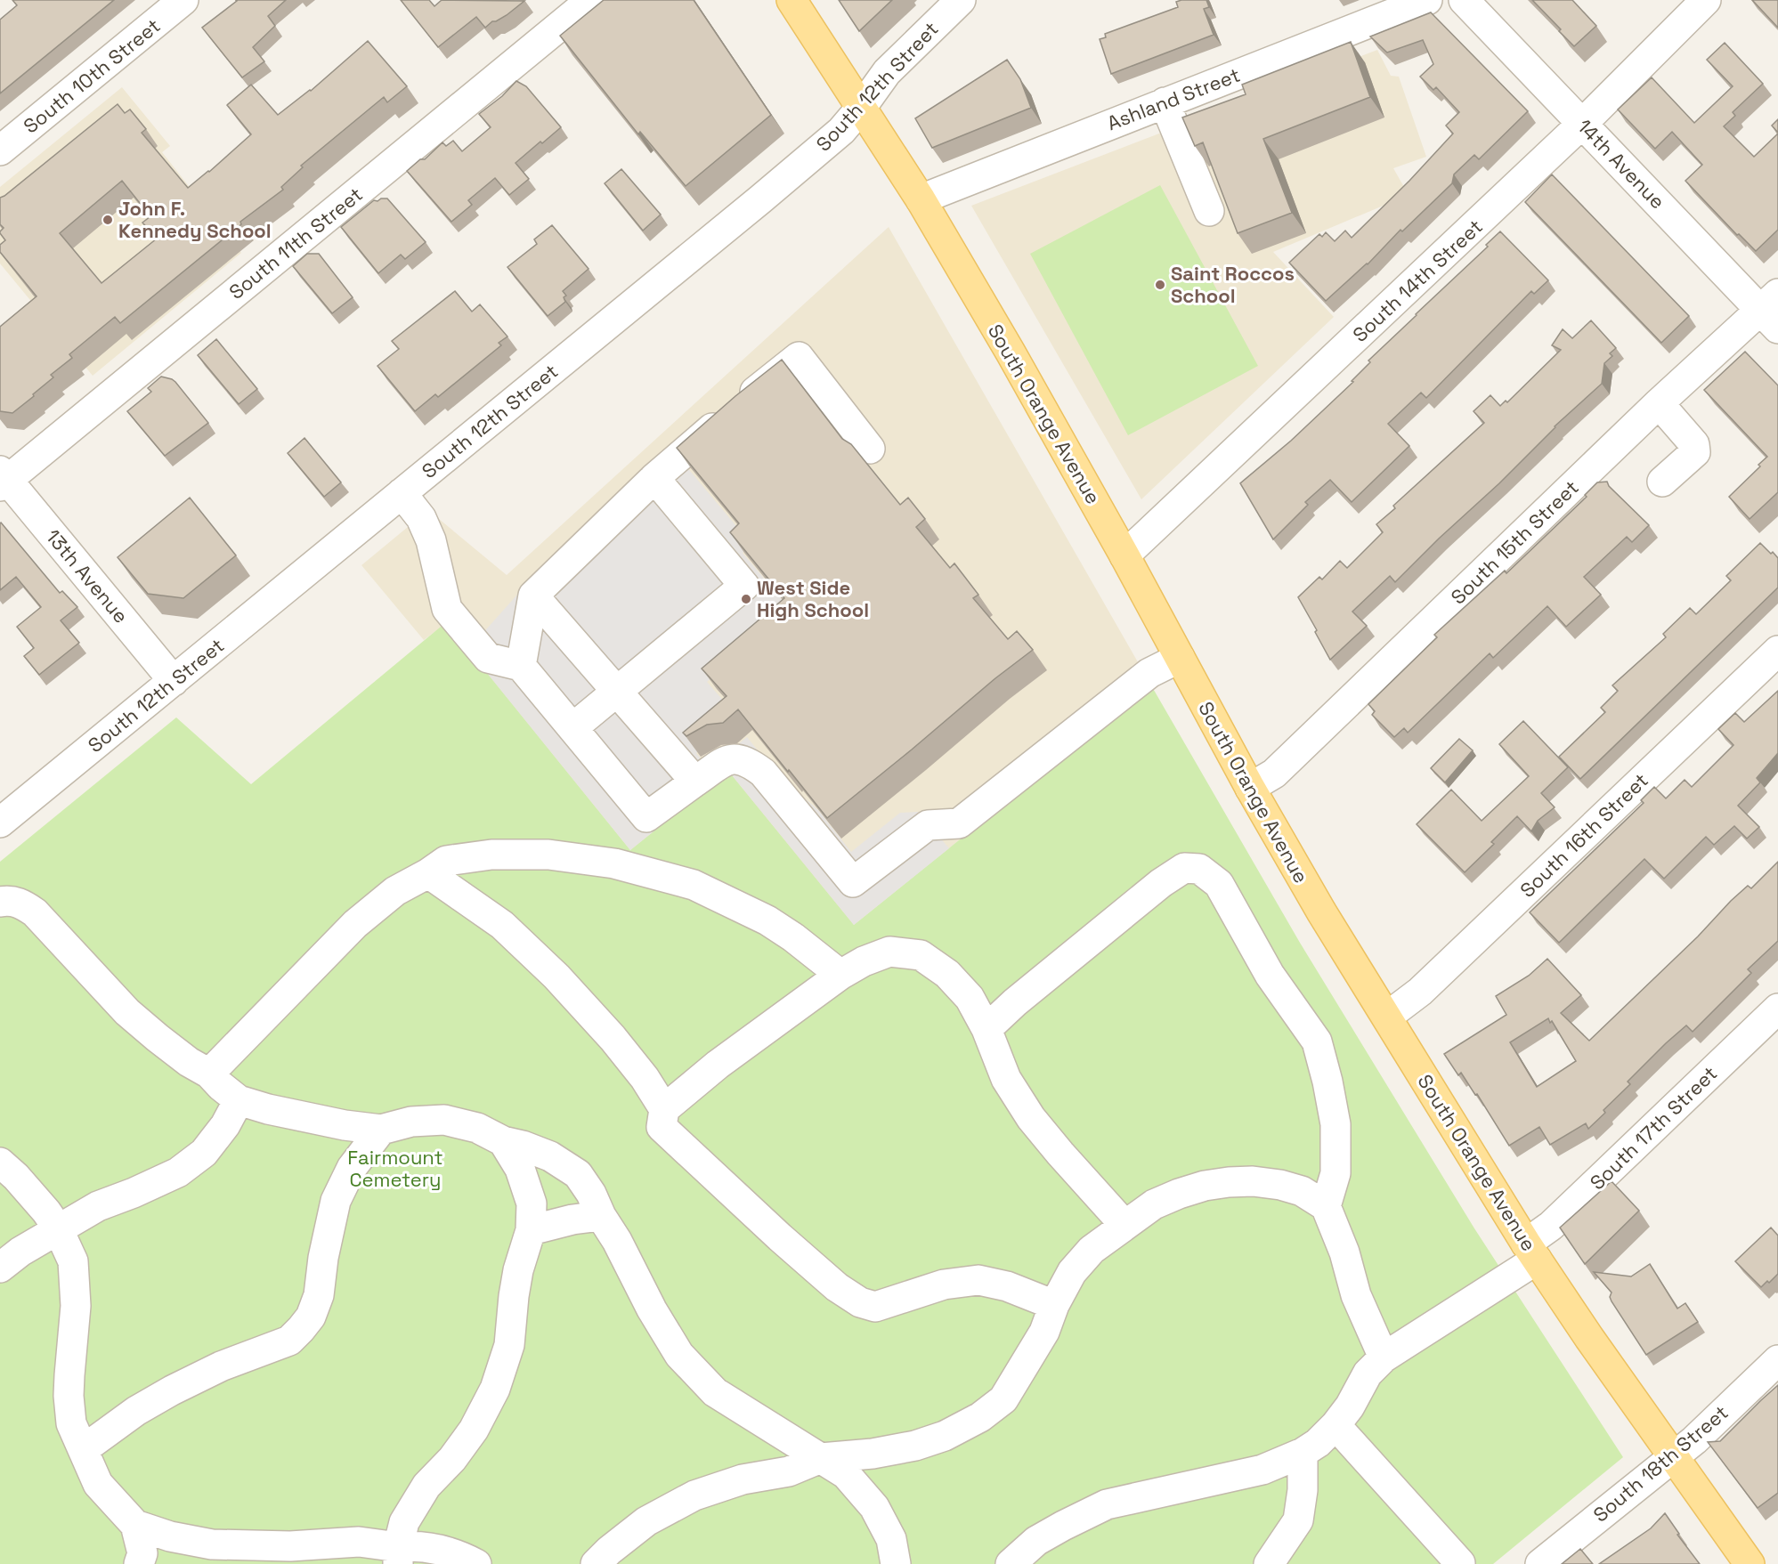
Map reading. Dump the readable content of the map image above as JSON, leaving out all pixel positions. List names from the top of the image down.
{
  "streets": {
    "main road": ["South Orange Avenue"],
    "street": [
      "South 10th Street",
      "South 12th Street",
      "Ashland Street",
      "14th Avenue",
      "South 11th Street",
      "South 14th Street",
      "South 15th Street",
      "13th Avenue",
      "South 16th Street",
      "South 17th Street",
      "South 18th Street"
    ]
  },
  "crossings": [
    ["South 12th Street", "South Orange Avenue"],
    ["South 12th Street", "13th Avenue"],
    ["Ashland Street", "South Orange Avenue"],
    ["14th Avenue", "South 14th Street"],
    ["14th Avenue", "South 15th Street"],
    ["South 11th Street", "13th Avenue"],
    ["South 14th Street", "South Orange Avenue"],
    ["South Orange Avenue", "South 15th Street"],
    ["South Orange Avenue", "South 16th Street"],
    ["South Orange Avenue", "South 17th Street"],
    ["South Orange Avenue", "South 18th Street"]
  ],
  "parks": ["Fairmount Cemetery"],
  "places": ["John F. Kennedy School", "Saint Roccos School", "West Side High School"]
}
